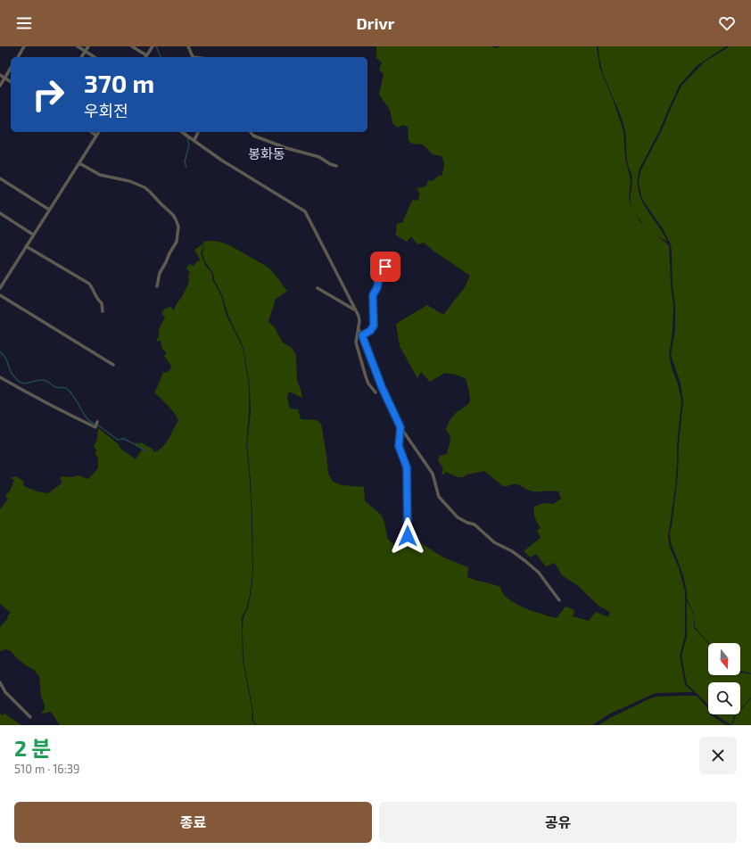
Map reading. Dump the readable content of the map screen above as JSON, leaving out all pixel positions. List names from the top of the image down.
{
  "districts": ["봉화동"],
  "north": "bottom",
  "page": {
    "header": "Drivr",
    "turn": ["370 m", "우회전"],
    "heading": ["2 분", "510 m · 16:39"],
    "buttons": ["종료", "공유"]
  }
}
